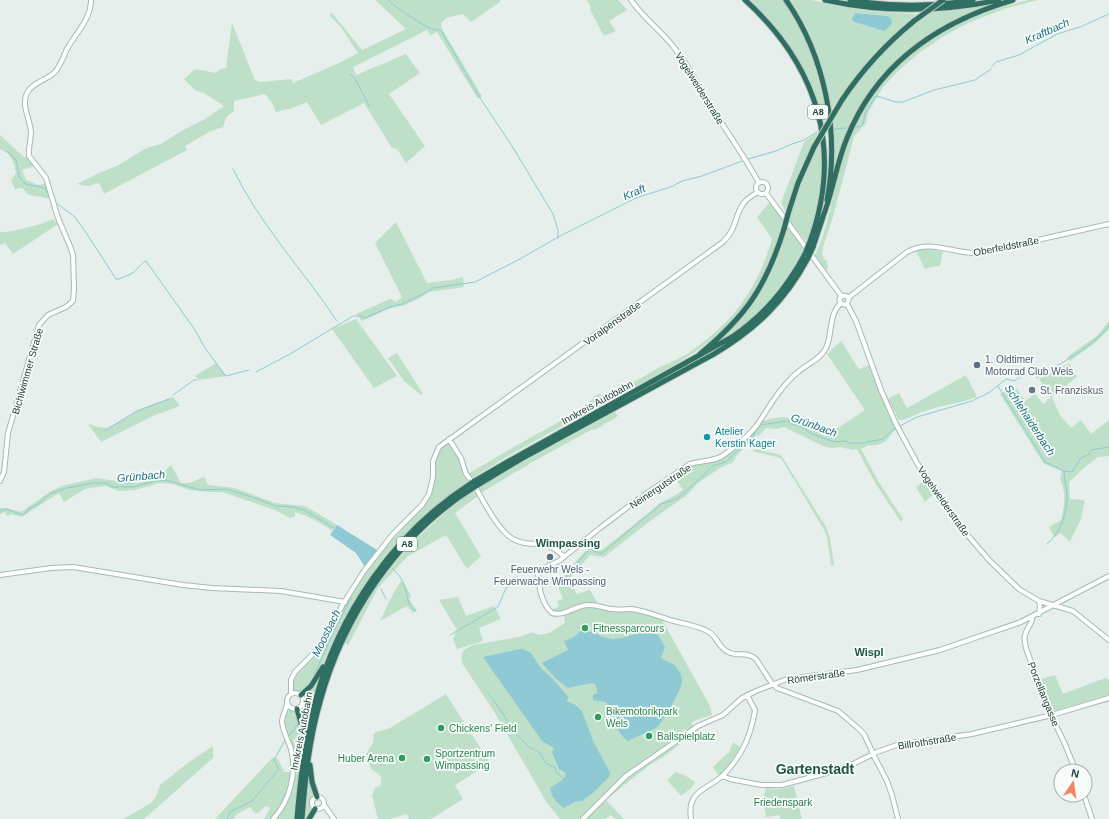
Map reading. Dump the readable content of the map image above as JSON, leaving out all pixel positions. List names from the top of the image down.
{
  "streets": {
    "highway": ["A8", "Innkreis Autobahn"],
    "street": [
      "Vogelweiderstraße",
      "Oberfeldstraße",
      "Voralpenstraße",
      "Bichlwimmer Straße",
      "Neinergutstraße",
      "Römerstraße",
      "Porzellangasse",
      "Billrothstraße"
    ]
  },
  "crossings": [
    ["Vogelweiderstraße", "Oberfeldstraße"],
    ["Vogelweiderstraße", "Voralpenstraße"],
    ["Vogelweiderstraße", "Neinergutstraße"],
    ["Vogelweiderstraße", "Römerstraße"],
    ["Oberfeldstraße", "Neinergutstraße"],
    ["Neinergutstraße", "Römerstraße"],
    ["Römerstraße", "Porzellangasse"],
    ["Porzellangasse", "Billrothstraße"]
  ],
  "districts": ["Wimpassing", "Wispl", "Gartenstadt"],
  "water": [
    "Kraftbach",
    "Kraft",
    "Schlehaiderbach",
    "Grünbach",
    "Moosbach"
  ],
  "parks": ["Friedenspark"],
  "places": [
    "1. Oldtimer Motorrad Club Wels",
    "St. Franziskus",
    "Atelier Kerstin Kager",
    "Feuerwehr Wels - Feuerwache Wimpassing",
    "Fitnessparcours",
    "Bikemotorikpark Wels",
    "Chickens' Field",
    "Ballspielplatz",
    "Huber Arena",
    "Sportzentrum Wimpassing"
  ],
  "north": "top"
}
